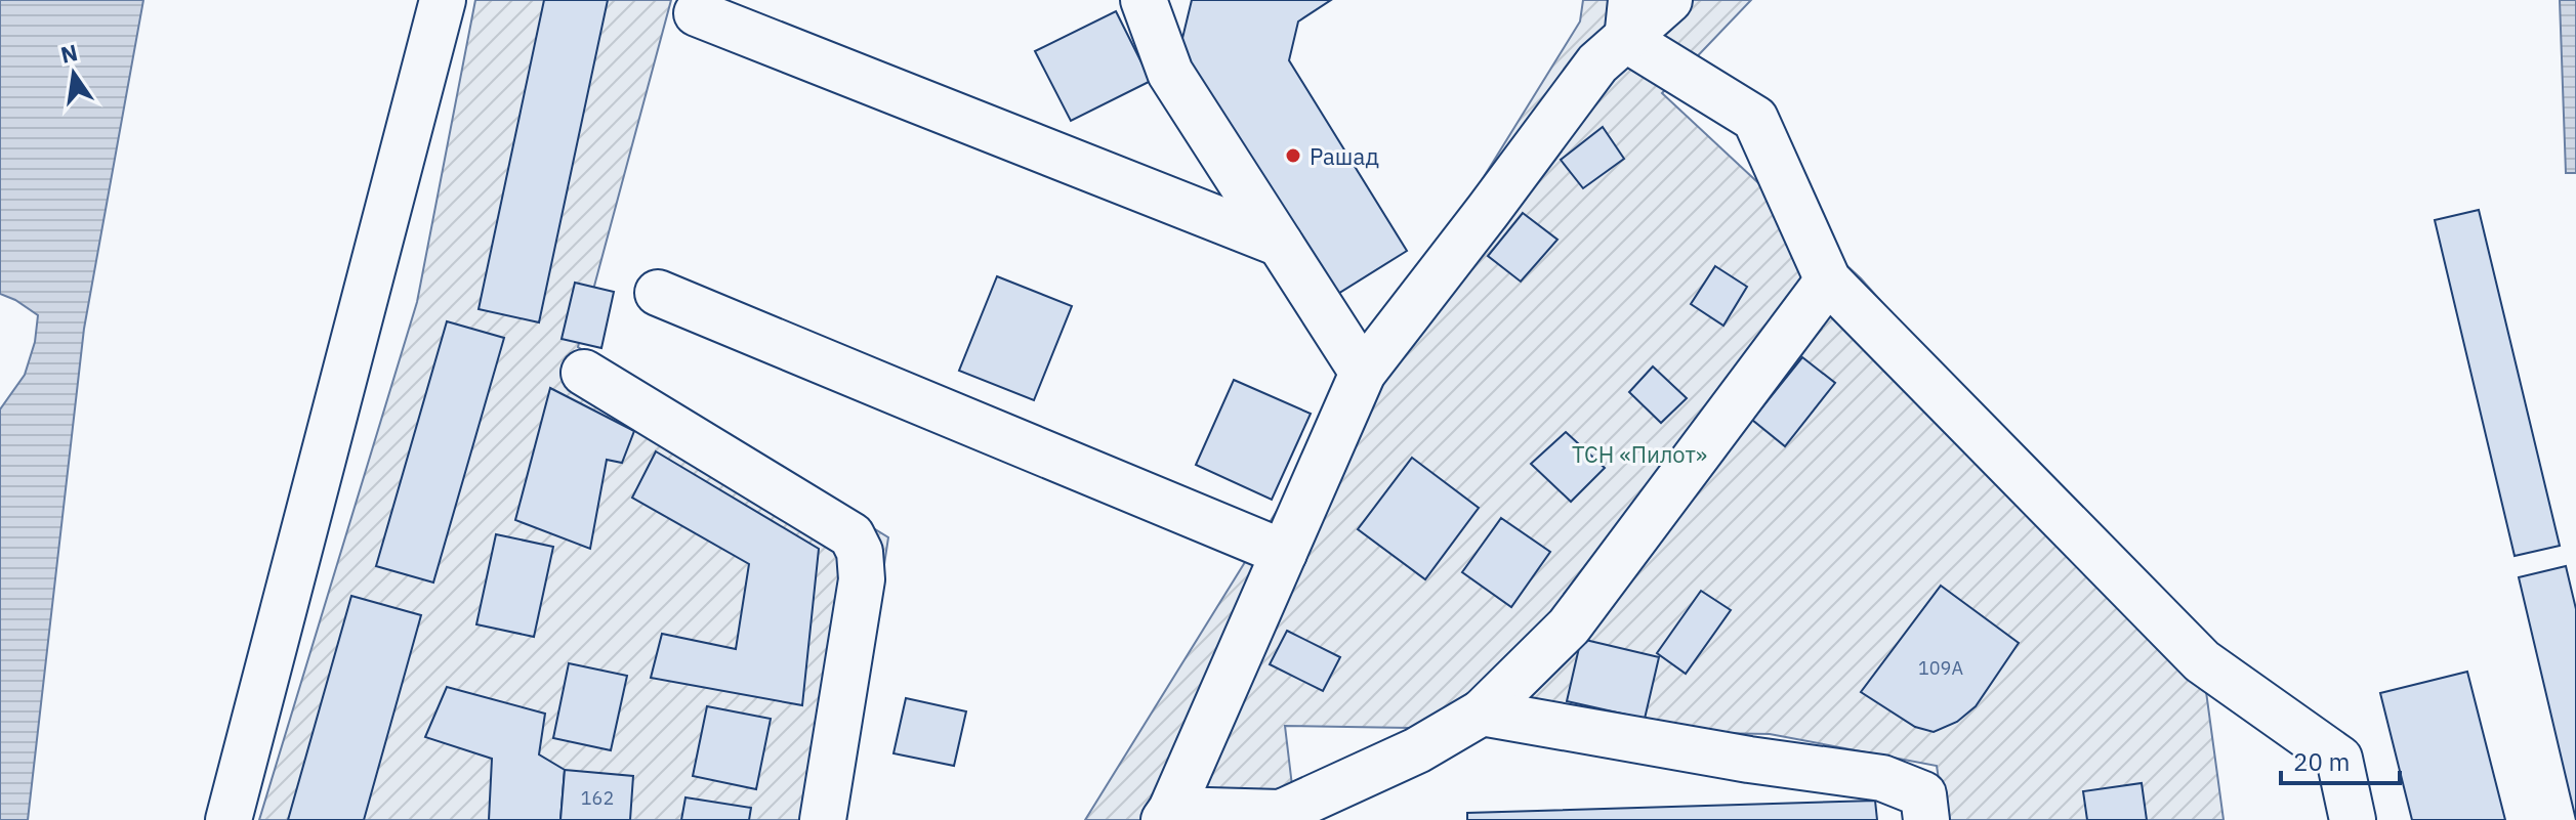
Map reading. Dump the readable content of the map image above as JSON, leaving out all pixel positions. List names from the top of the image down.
{
  "parks": ["ТСН «Пилот»"],
  "places": ["Рашад"],
  "house_numbers": ["109А", "162"],
  "scale_bar": "20 m",
  "north": "top"
}
